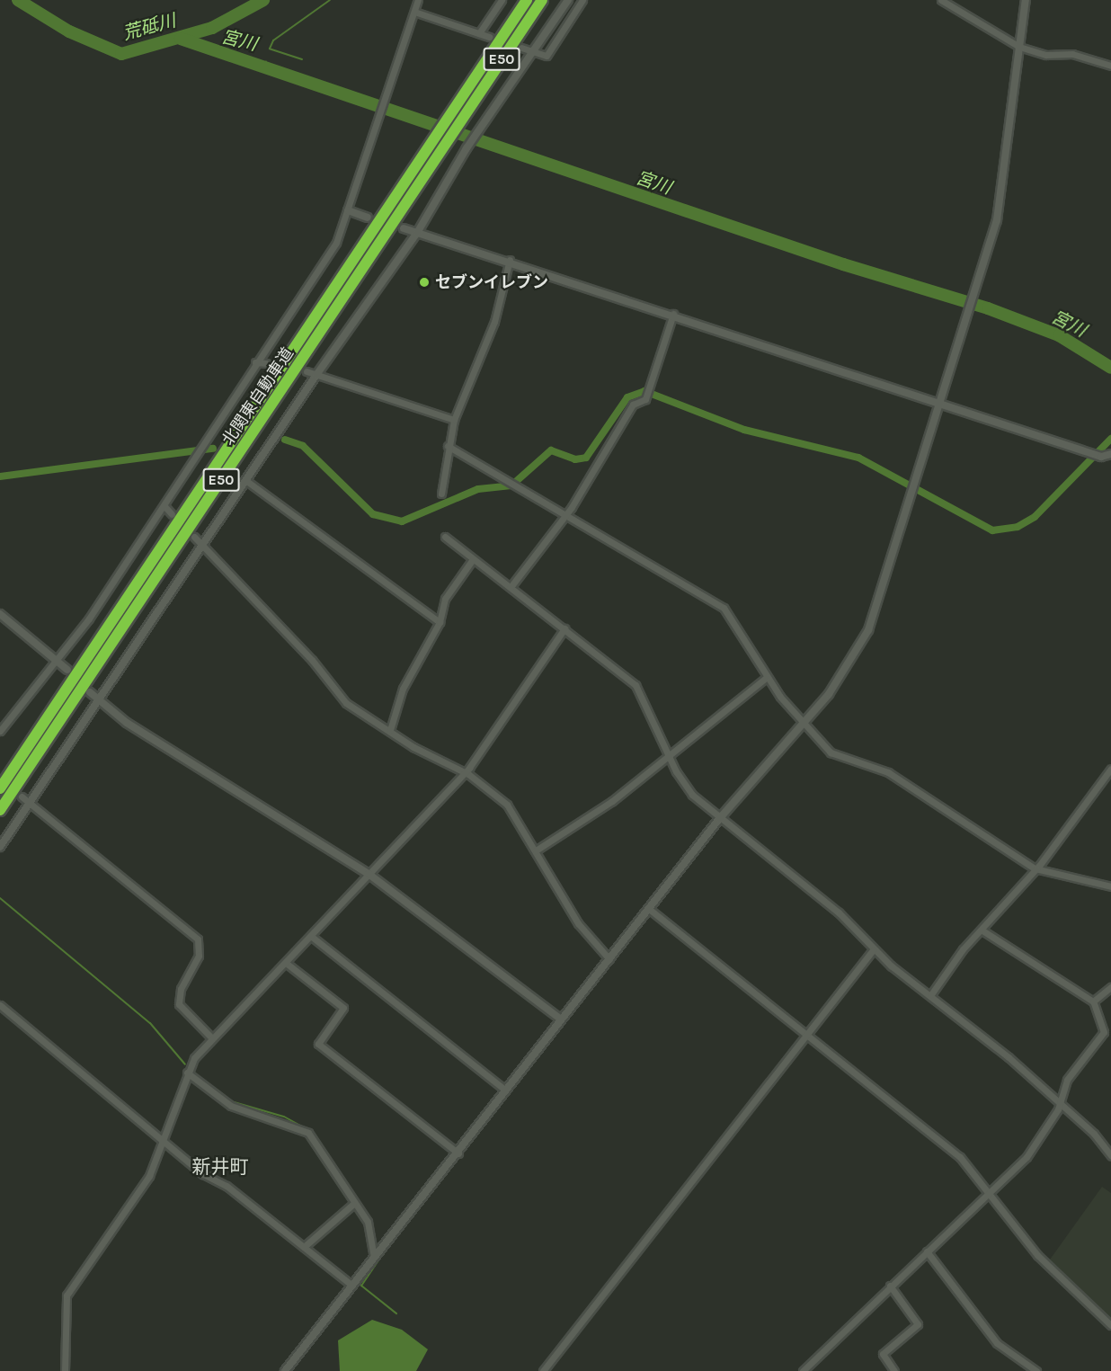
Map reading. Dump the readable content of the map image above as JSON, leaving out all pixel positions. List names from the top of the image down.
{
  "streets": {
    "highway": ["E50", "北関東自動車道"]
  },
  "districts": ["新井町"],
  "water": ["荒砥川", "宮川"],
  "places": ["セブンイレブン"]
}
